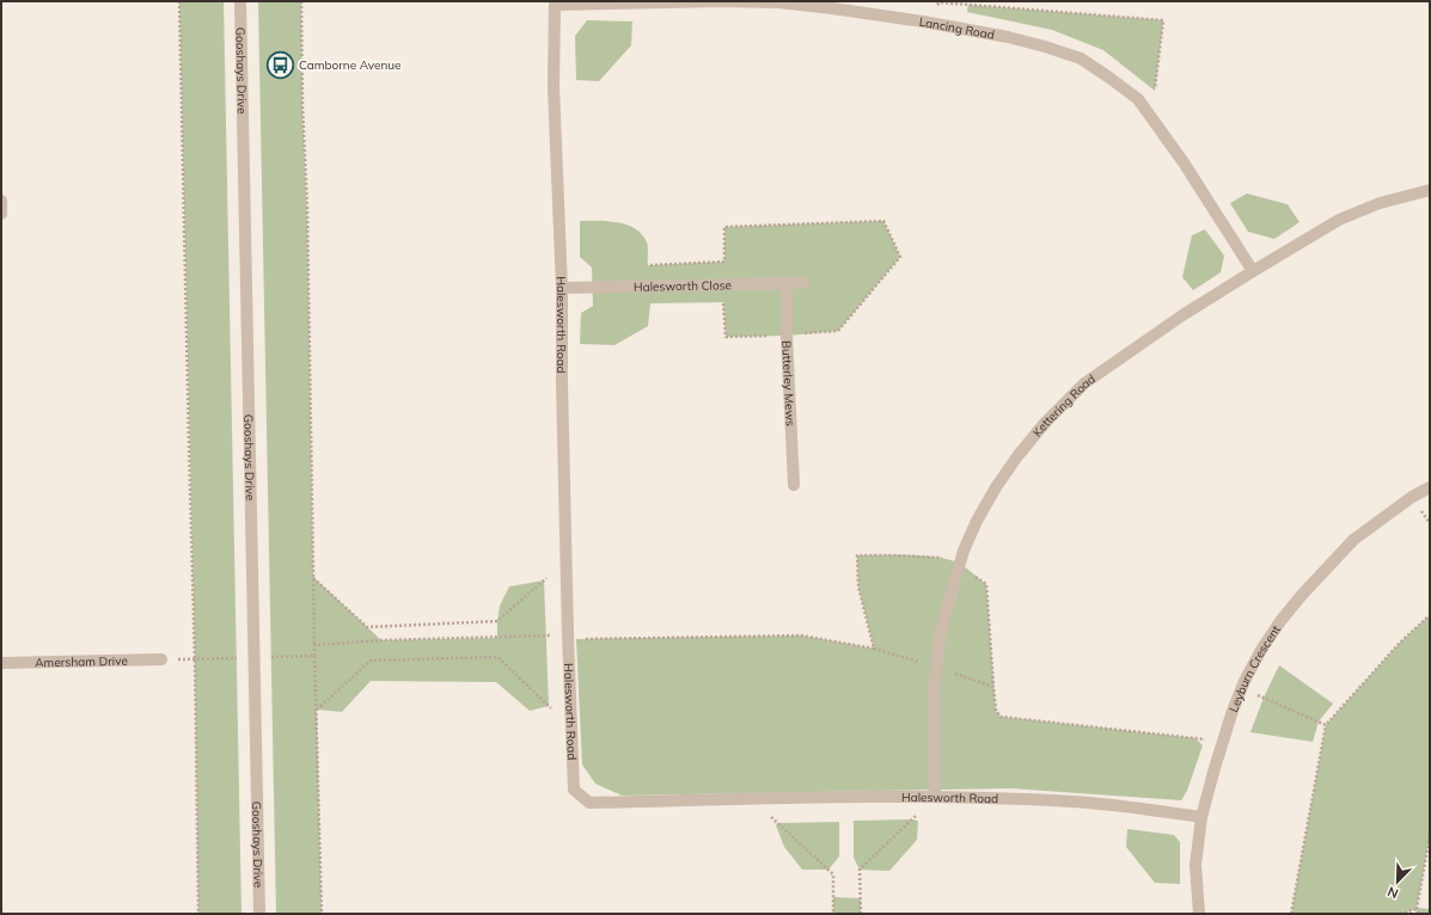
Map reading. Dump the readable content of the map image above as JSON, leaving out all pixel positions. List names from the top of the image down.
{
  "streets": {
    "street": [
      "Lancing Road",
      "Gooshays Drive",
      "Halesworth Close",
      "Halesworth Road",
      "Butterley Mews",
      "Kettering Road",
      "Amersham Drive",
      "Leyburn Crescent"
    ]
  },
  "crossings": [
    ["Lancing Road", "Halesworth Road"],
    ["Lancing Road", "Kettering Road"],
    ["Halesworth Close", "Halesworth Road"],
    ["Halesworth Close", "Butterley Mews"],
    ["Halesworth Road", "Kettering Road"],
    ["Halesworth Road", "Leyburn Crescent"]
  ],
  "places": {
    "bus stop": ["Camborne Avenue"]
  },
  "north": "bottom left"
}
